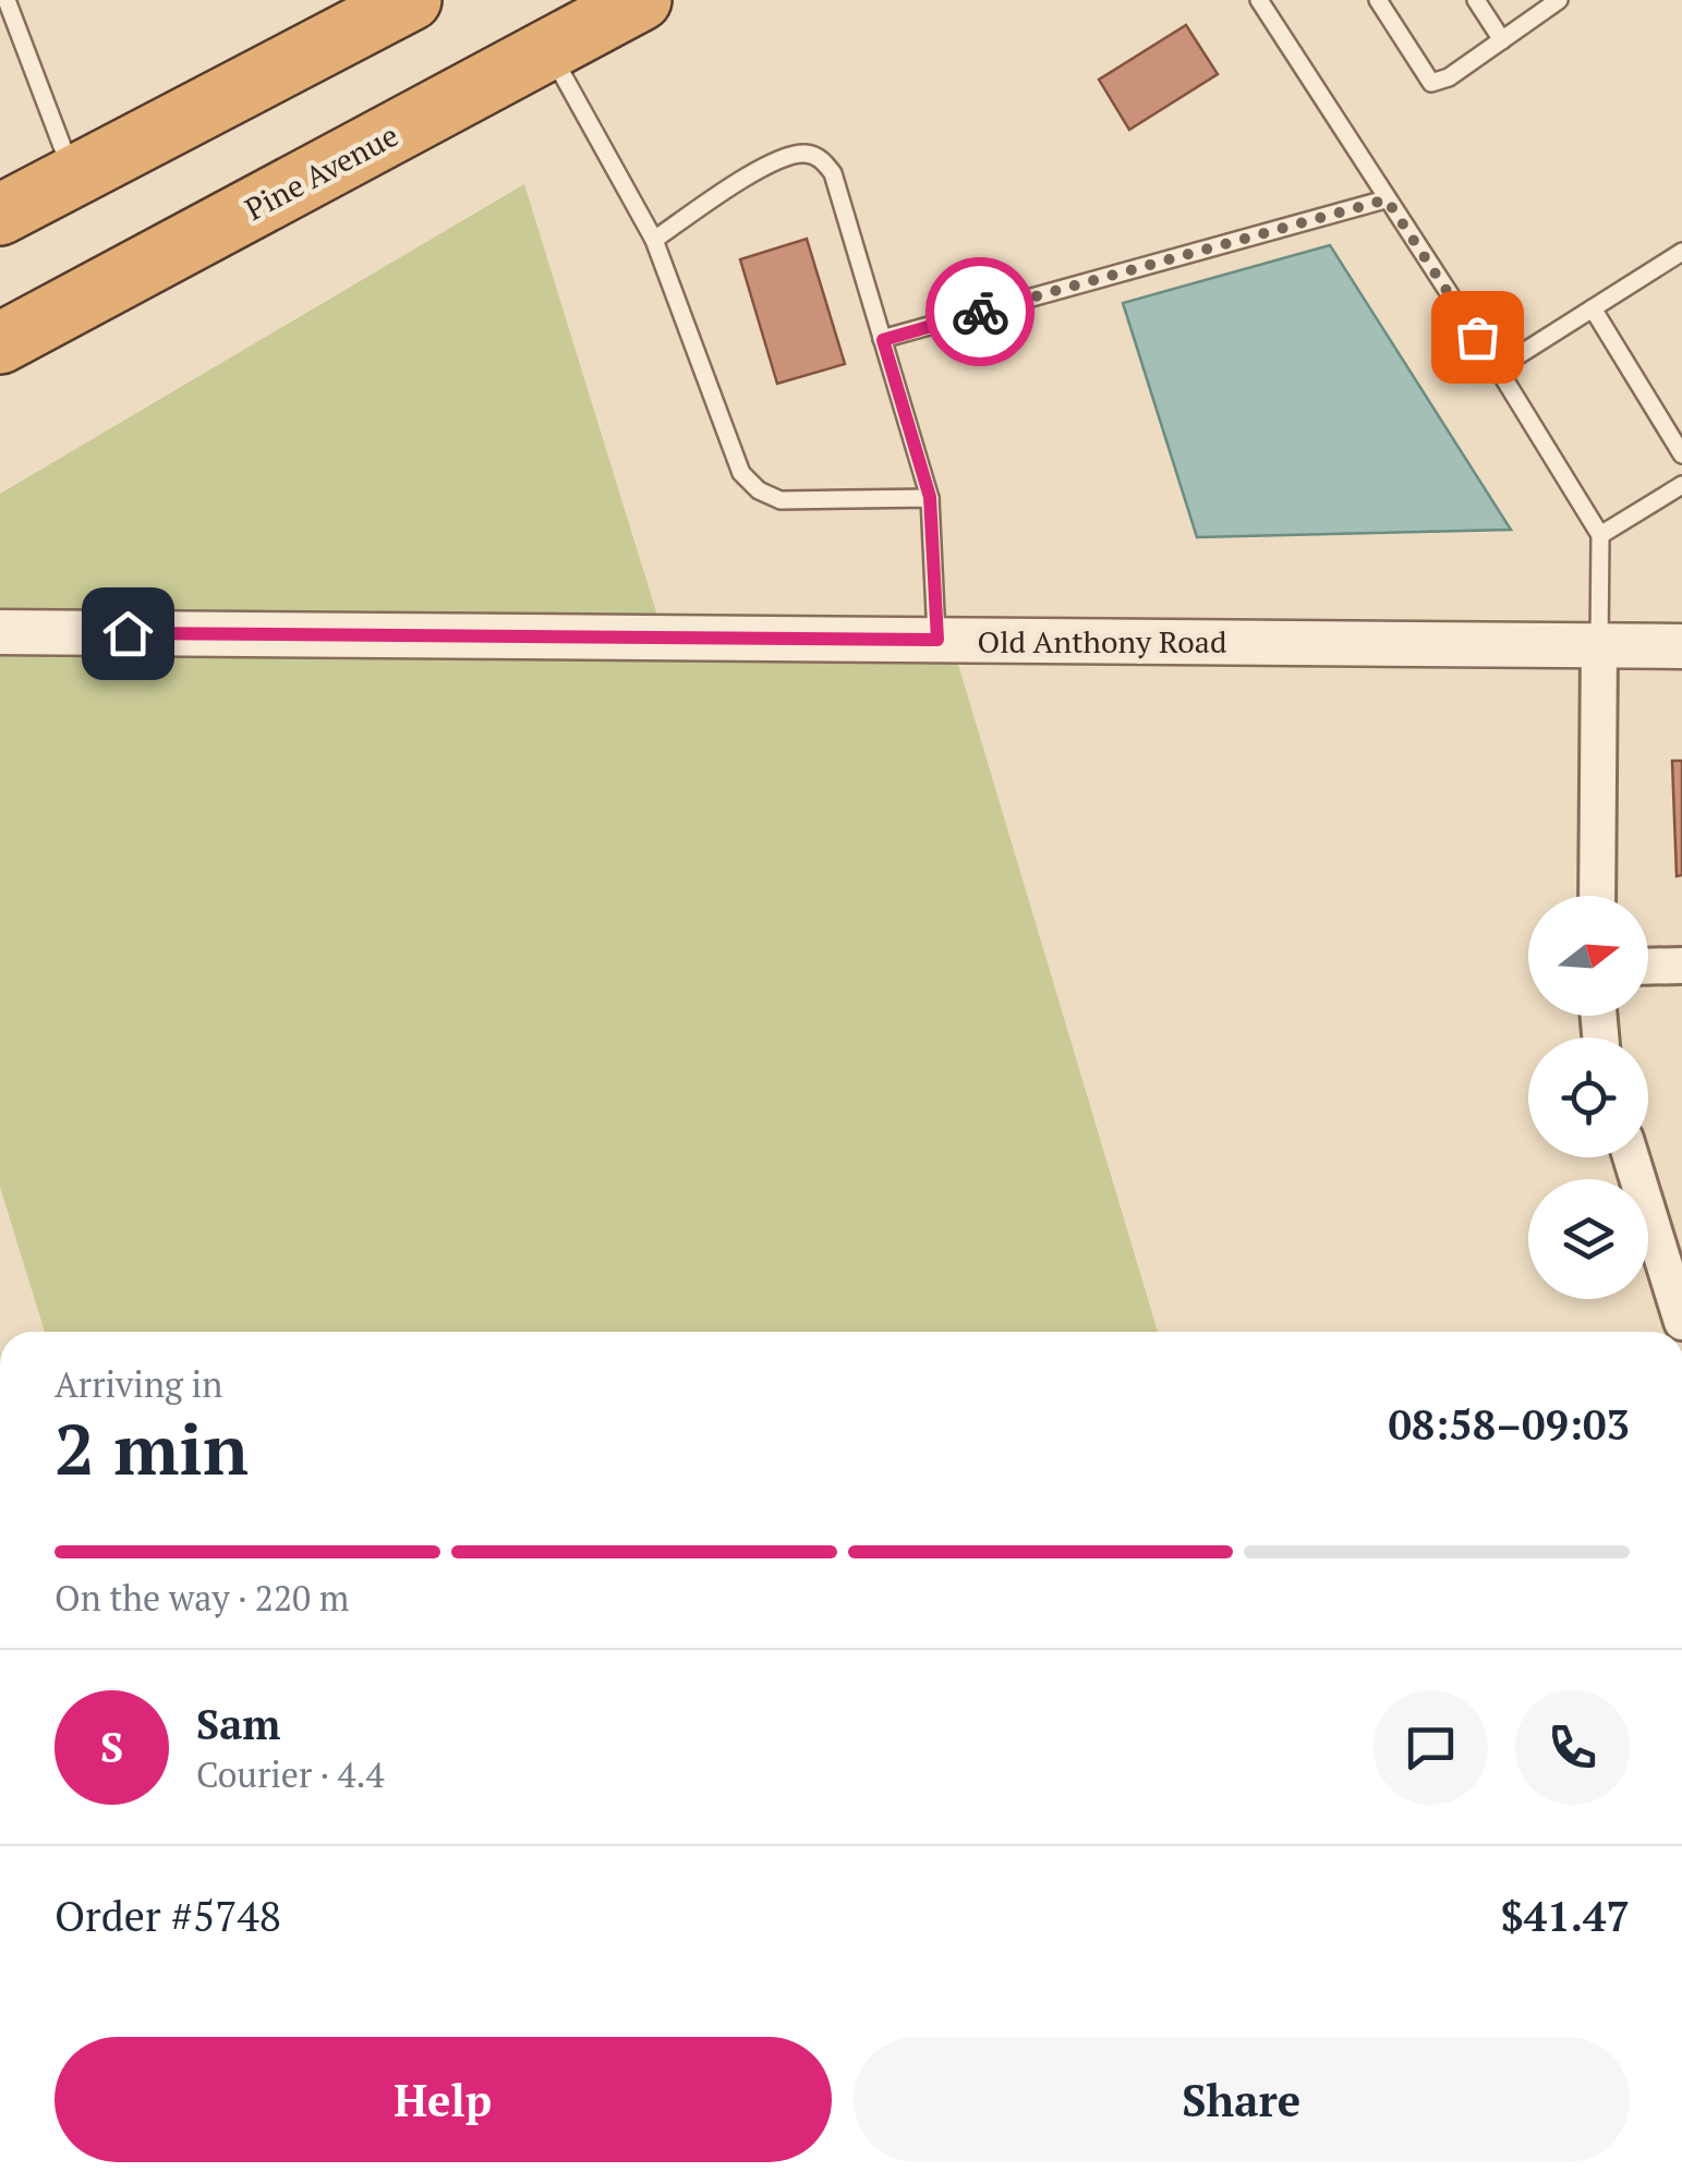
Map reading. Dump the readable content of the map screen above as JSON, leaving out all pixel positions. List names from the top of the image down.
{
  "streets": {
    "highway": ["Pine Avenue"],
    "street": ["Old Anthony Road"]
  },
  "north": "right",
  "page": {
    "heading": ["2 min", "Arriving in", "08:58–09:03"],
    "panel": [
      "Sam",
      "Courier · 4.4",
      "Order #5748",
      "$41.47"
    ],
    "bar": "On the way · 220 m",
    "round": "S",
    "buttons": ["Help", "Share"]
  }
}
